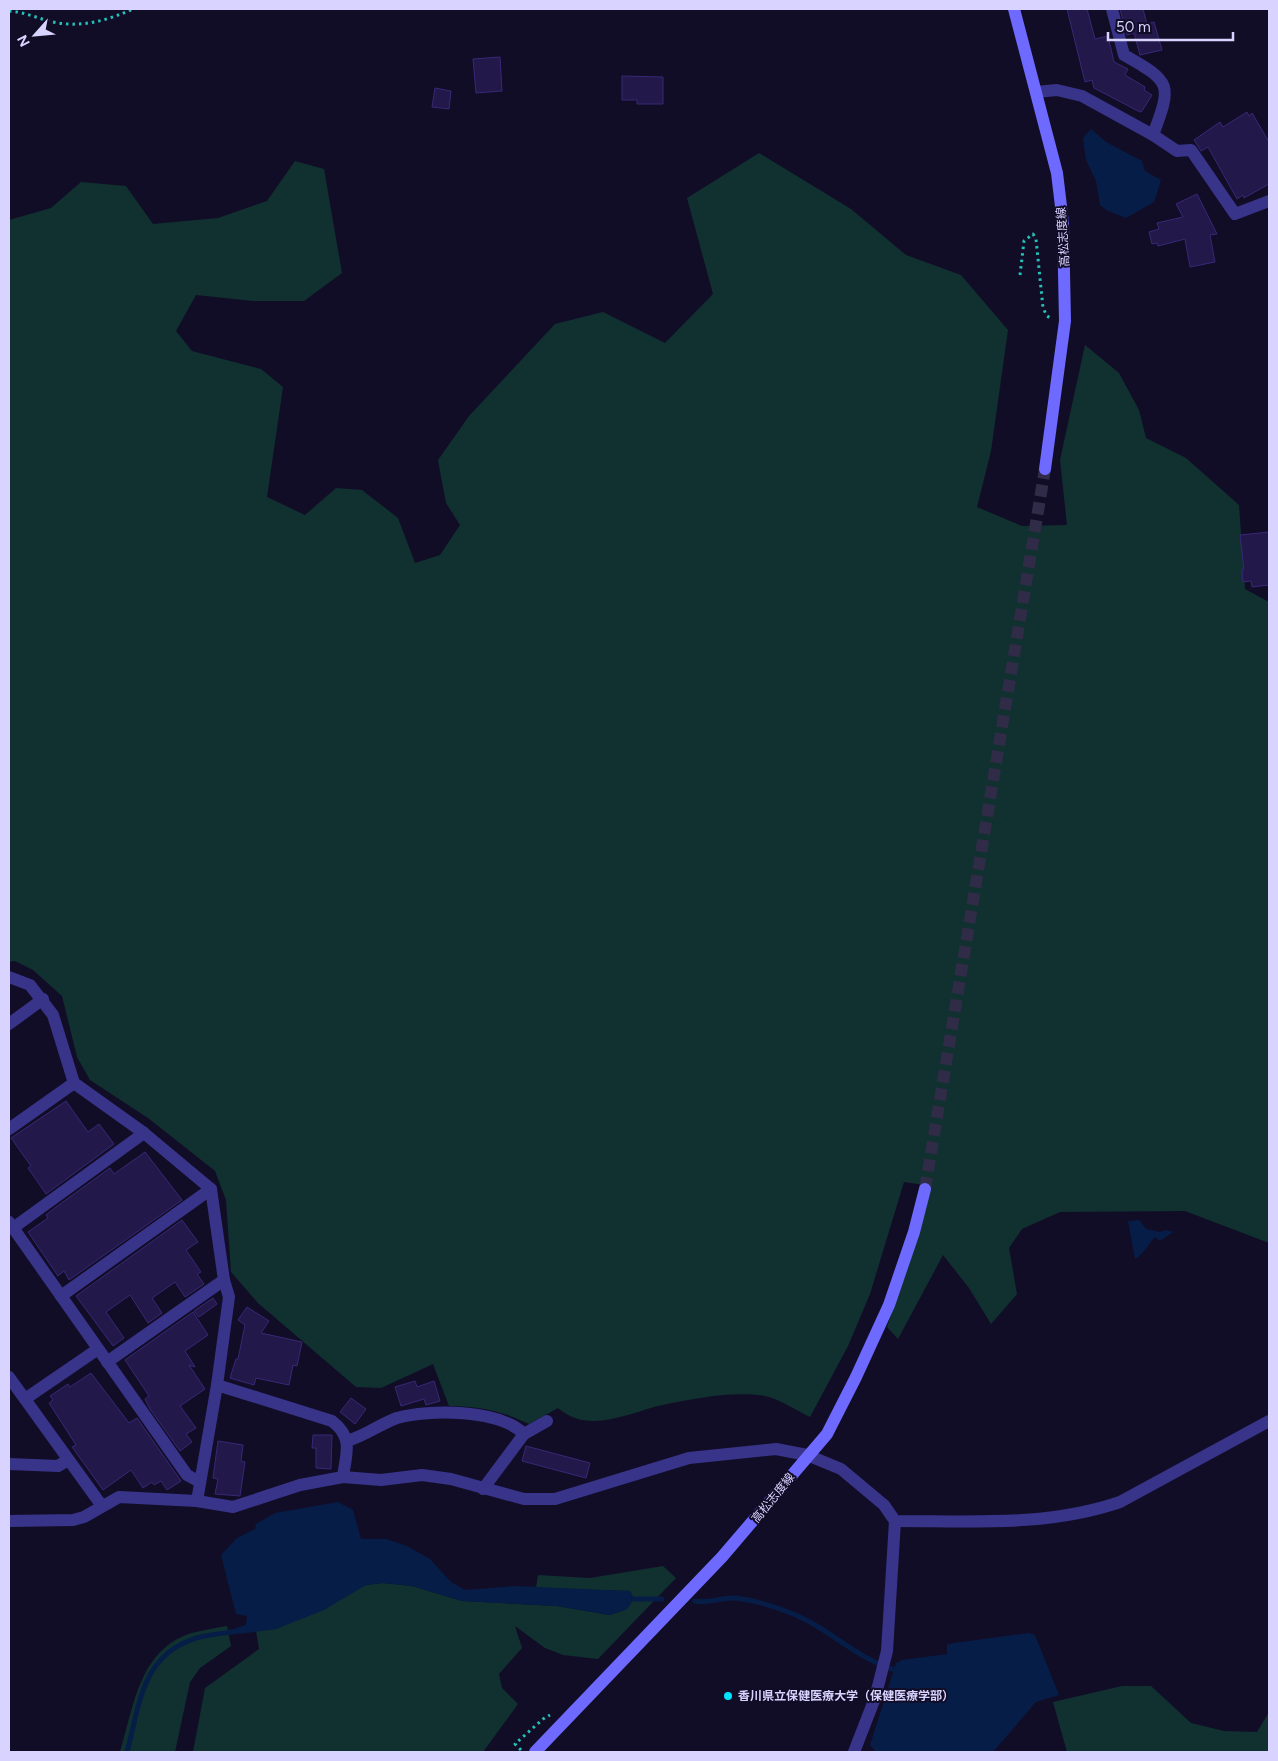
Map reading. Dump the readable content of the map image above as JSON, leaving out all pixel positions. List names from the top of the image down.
{
  "streets": {
    "main road": ["高松志度線"]
  },
  "places": ["香川県立保健医療大学（保健医療学部）"],
  "scale_bar": "50 m",
  "north": "bottom left"
}
